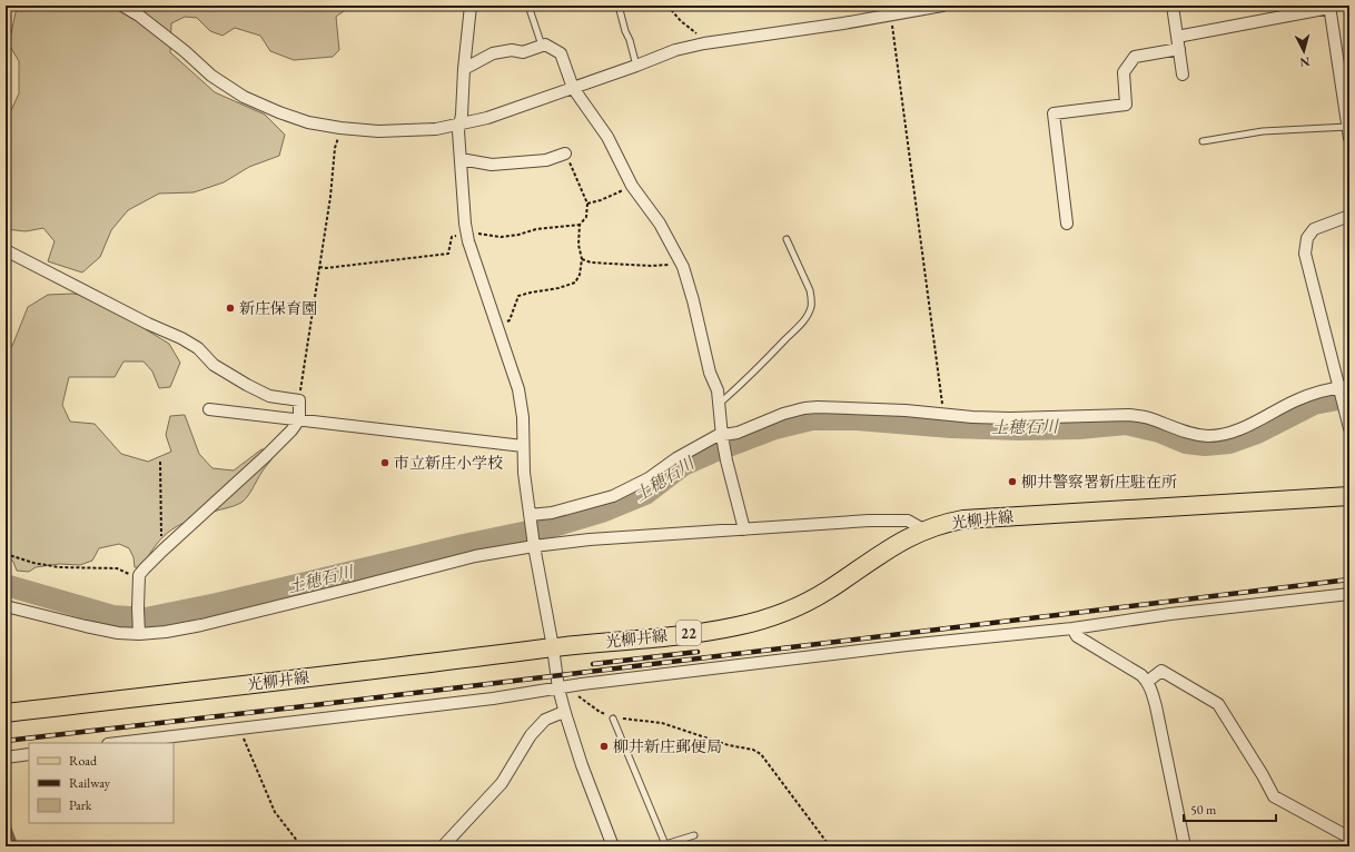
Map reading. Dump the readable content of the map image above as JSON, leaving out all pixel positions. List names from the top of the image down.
{
  "streets": {
    "main road": ["光柳井線", "22"]
  },
  "water": ["土穂石川"],
  "places": [
    "新庄保育園",
    "市立新庄小学校",
    "柳井警察署新庄駐在所",
    "柳井新庄郵便局"
  ],
  "legend": ["Road", "Railway", "Park"],
  "scale_bar": "50 m",
  "north": "bottom"
}
